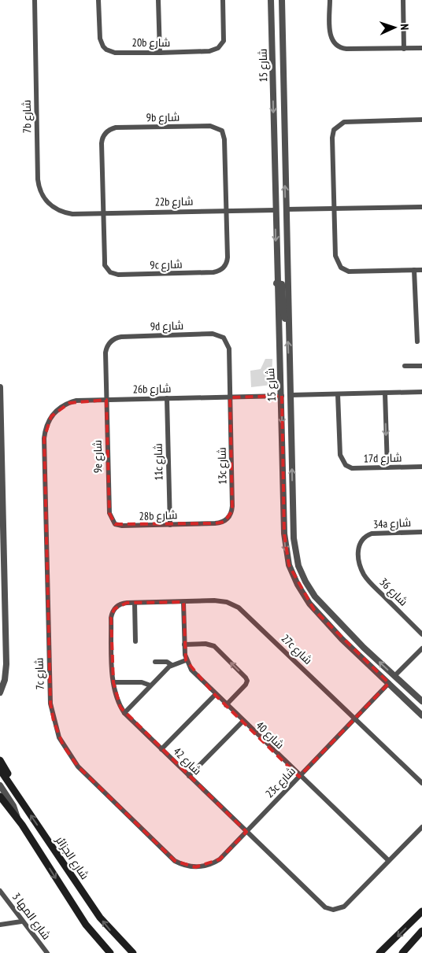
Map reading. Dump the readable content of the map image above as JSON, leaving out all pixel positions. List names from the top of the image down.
{
  "streets": {
    "main road": ["شارع الجزائر"],
    "street": [
      "20b شارع",
      "شارع 15",
      "7b شارع",
      "9b شارع",
      "22b شارع",
      "9c شارع",
      "9d شارع",
      "26b شارع",
      "9e شارع",
      "17d شارع",
      "11c شارع",
      "13c شارع",
      "28b شارع",
      "34a شارع",
      "شارع 36",
      "27c شارع",
      "7c شارع",
      "شارع 40",
      "شارع 42",
      "23c شارع",
      "شارع المها 3"
    ]
  },
  "crossings": [
    ["شارع 15", "22b شارع"],
    ["شارع 15", "26b شارع"],
    ["شارع 15", "23c شارع"],
    ["7b شارع", "22b شارع"],
    ["9b شارع", "22b شارع"],
    ["9b شارع", "9c شارع"],
    ["22b شارع", "9c شارع"],
    ["9d شارع", "26b شارع"],
    ["9d شارع", "9e شارع"],
    ["9d شارع", "13c شارع"],
    ["26b شارع", "9e شارع"],
    ["26b شارع", "11c شارع"],
    ["26b شارع", "13c شارع"],
    ["26b شارع", "7c شارع"],
    ["9e شارع", "28b شارع"],
    ["11c شارع", "28b شارع"],
    ["13c شارع", "28b شارع"],
    ["34a شارع", "شارع 36"],
    ["27c شارع", "شارع 40"],
    ["27c شارع", "شارع 42"],
    ["27c شارع", "23c شارع"],
    ["7c شارع", "23c شارع"],
    ["شارع 40", "شارع 42"],
    ["شارع 40", "23c شارع"],
    ["شارع 42", "23c شارع"]
  ],
  "north": "right"
}
